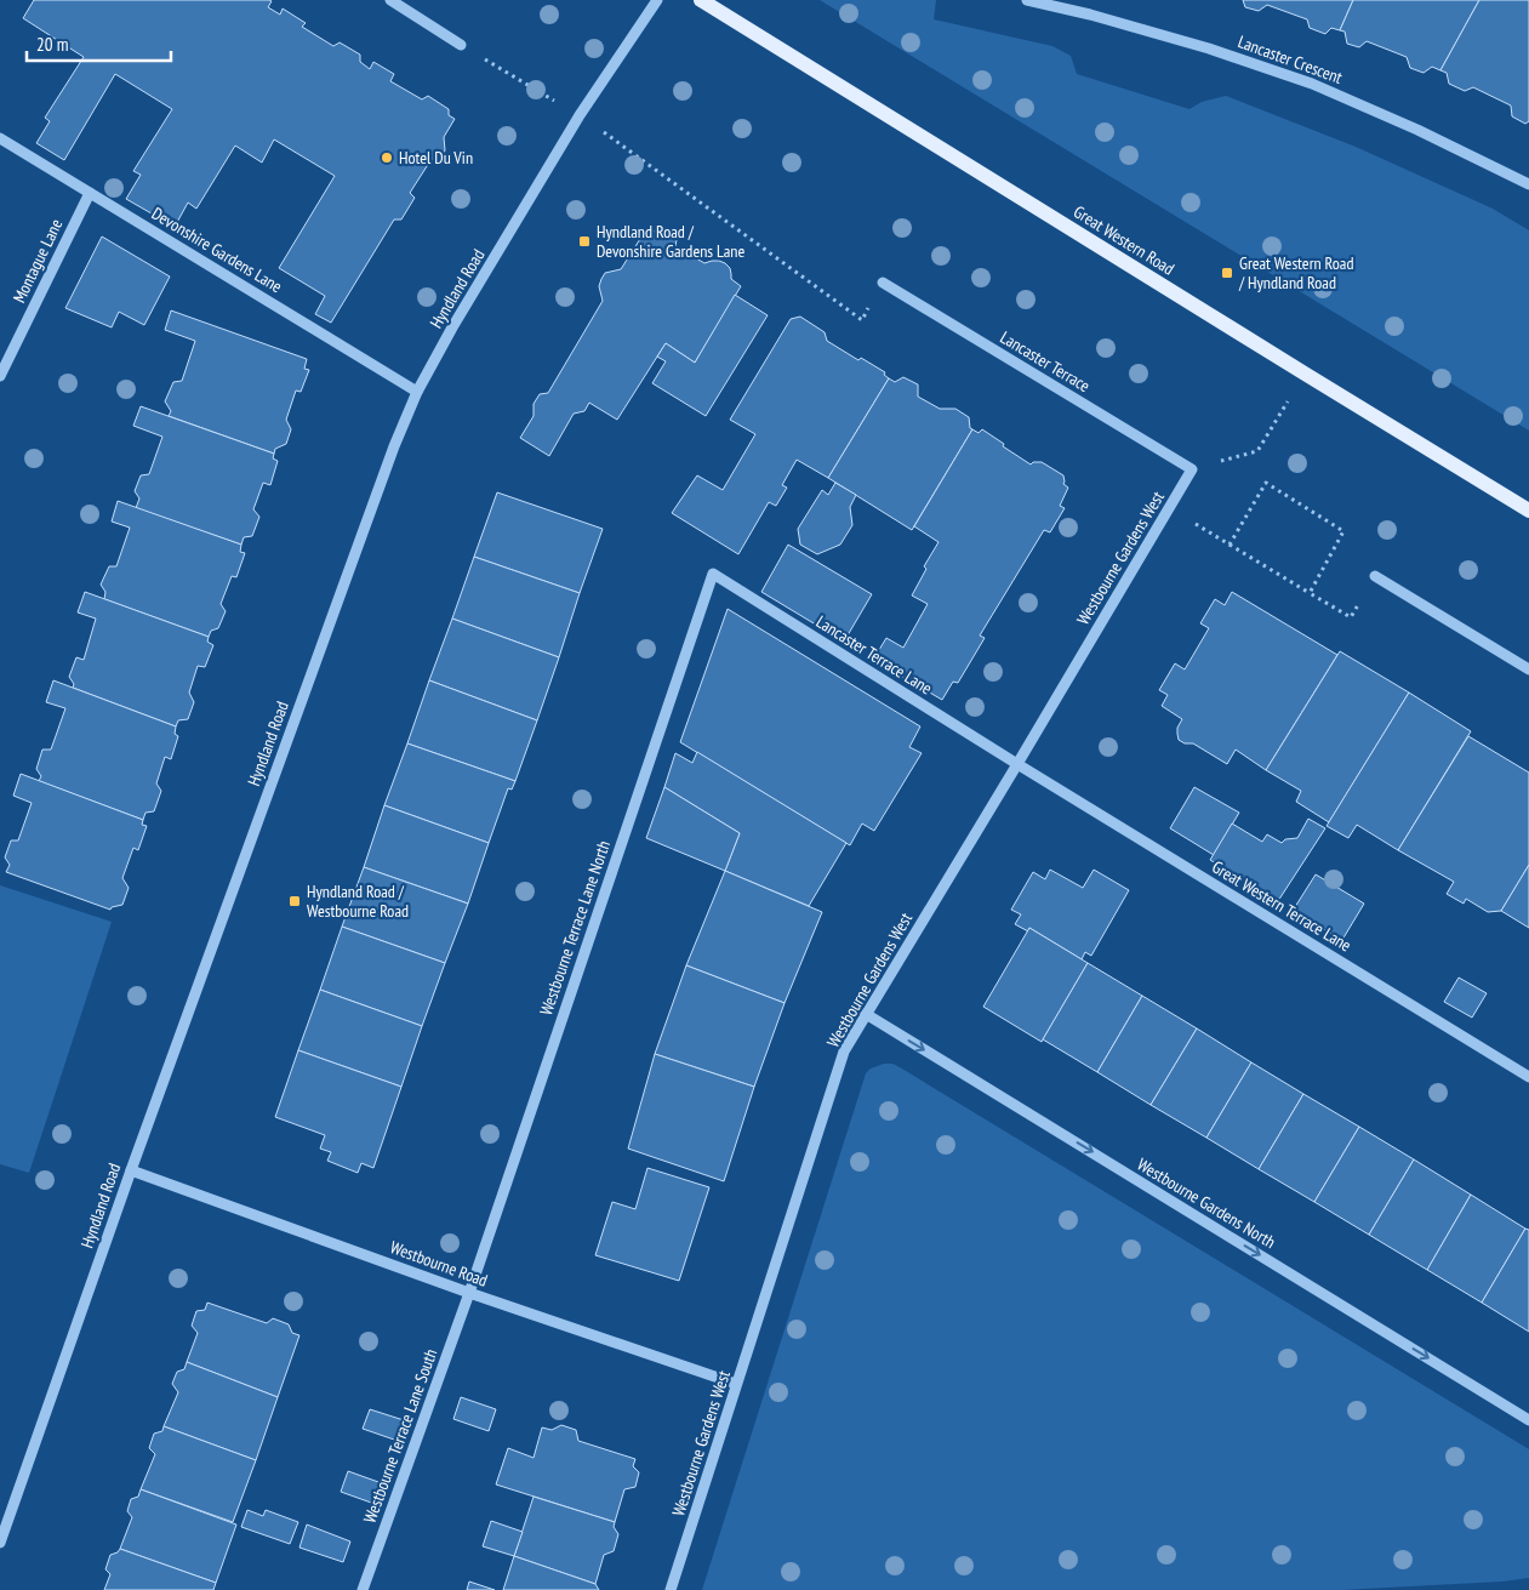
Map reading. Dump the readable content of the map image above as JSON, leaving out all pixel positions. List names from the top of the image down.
{
  "streets": {
    "main road": ["Great Western Road"],
    "street": [
      "Lancaster Crescent",
      "Devonshire Gardens Lane",
      "Montague Lane",
      "Hyndland Road",
      "Lancaster Terrace",
      "Westbourne Gardens West",
      "Lancaster Terrace Lane",
      "Great Western Terrace Lane",
      "Westbourne Terrace Lane North",
      "Westbourne Gardens North",
      "Westbourne Road",
      "Westbourne Terrace Lane South"
    ]
  },
  "crossings": [
    ["Devonshire Gardens Lane", "Montague Lane"],
    ["Devonshire Gardens Lane", "Hyndland Road"],
    ["Hyndland Road", "Westbourne Road"],
    ["Lancaster Terrace", "Westbourne Gardens West"],
    ["Westbourne Gardens West", "Lancaster Terrace Lane"],
    ["Westbourne Gardens West", "Great Western Terrace Lane"],
    ["Westbourne Gardens West", "Westbourne Gardens North"],
    ["Westbourne Gardens West", "Westbourne Road"],
    ["Lancaster Terrace Lane", "Great Western Terrace Lane"],
    ["Lancaster Terrace Lane", "Westbourne Terrace Lane North"],
    ["Westbourne Terrace Lane North", "Westbourne Road"],
    ["Westbourne Terrace Lane North", "Westbourne Terrace Lane South"],
    ["Westbourne Road", "Westbourne Terrace Lane South"]
  ],
  "one_way": ["Westbourne Gardens North"],
  "places": {
    "other": ["Hotel Du Vin"],
    "transit": ["Hyndland Road / Devonshire Gardens Lane", "Great Western Road / Hyndland Road", "Hyndland Road / Westbourne Road"]
  },
  "scale_bar": "20 m"
}
